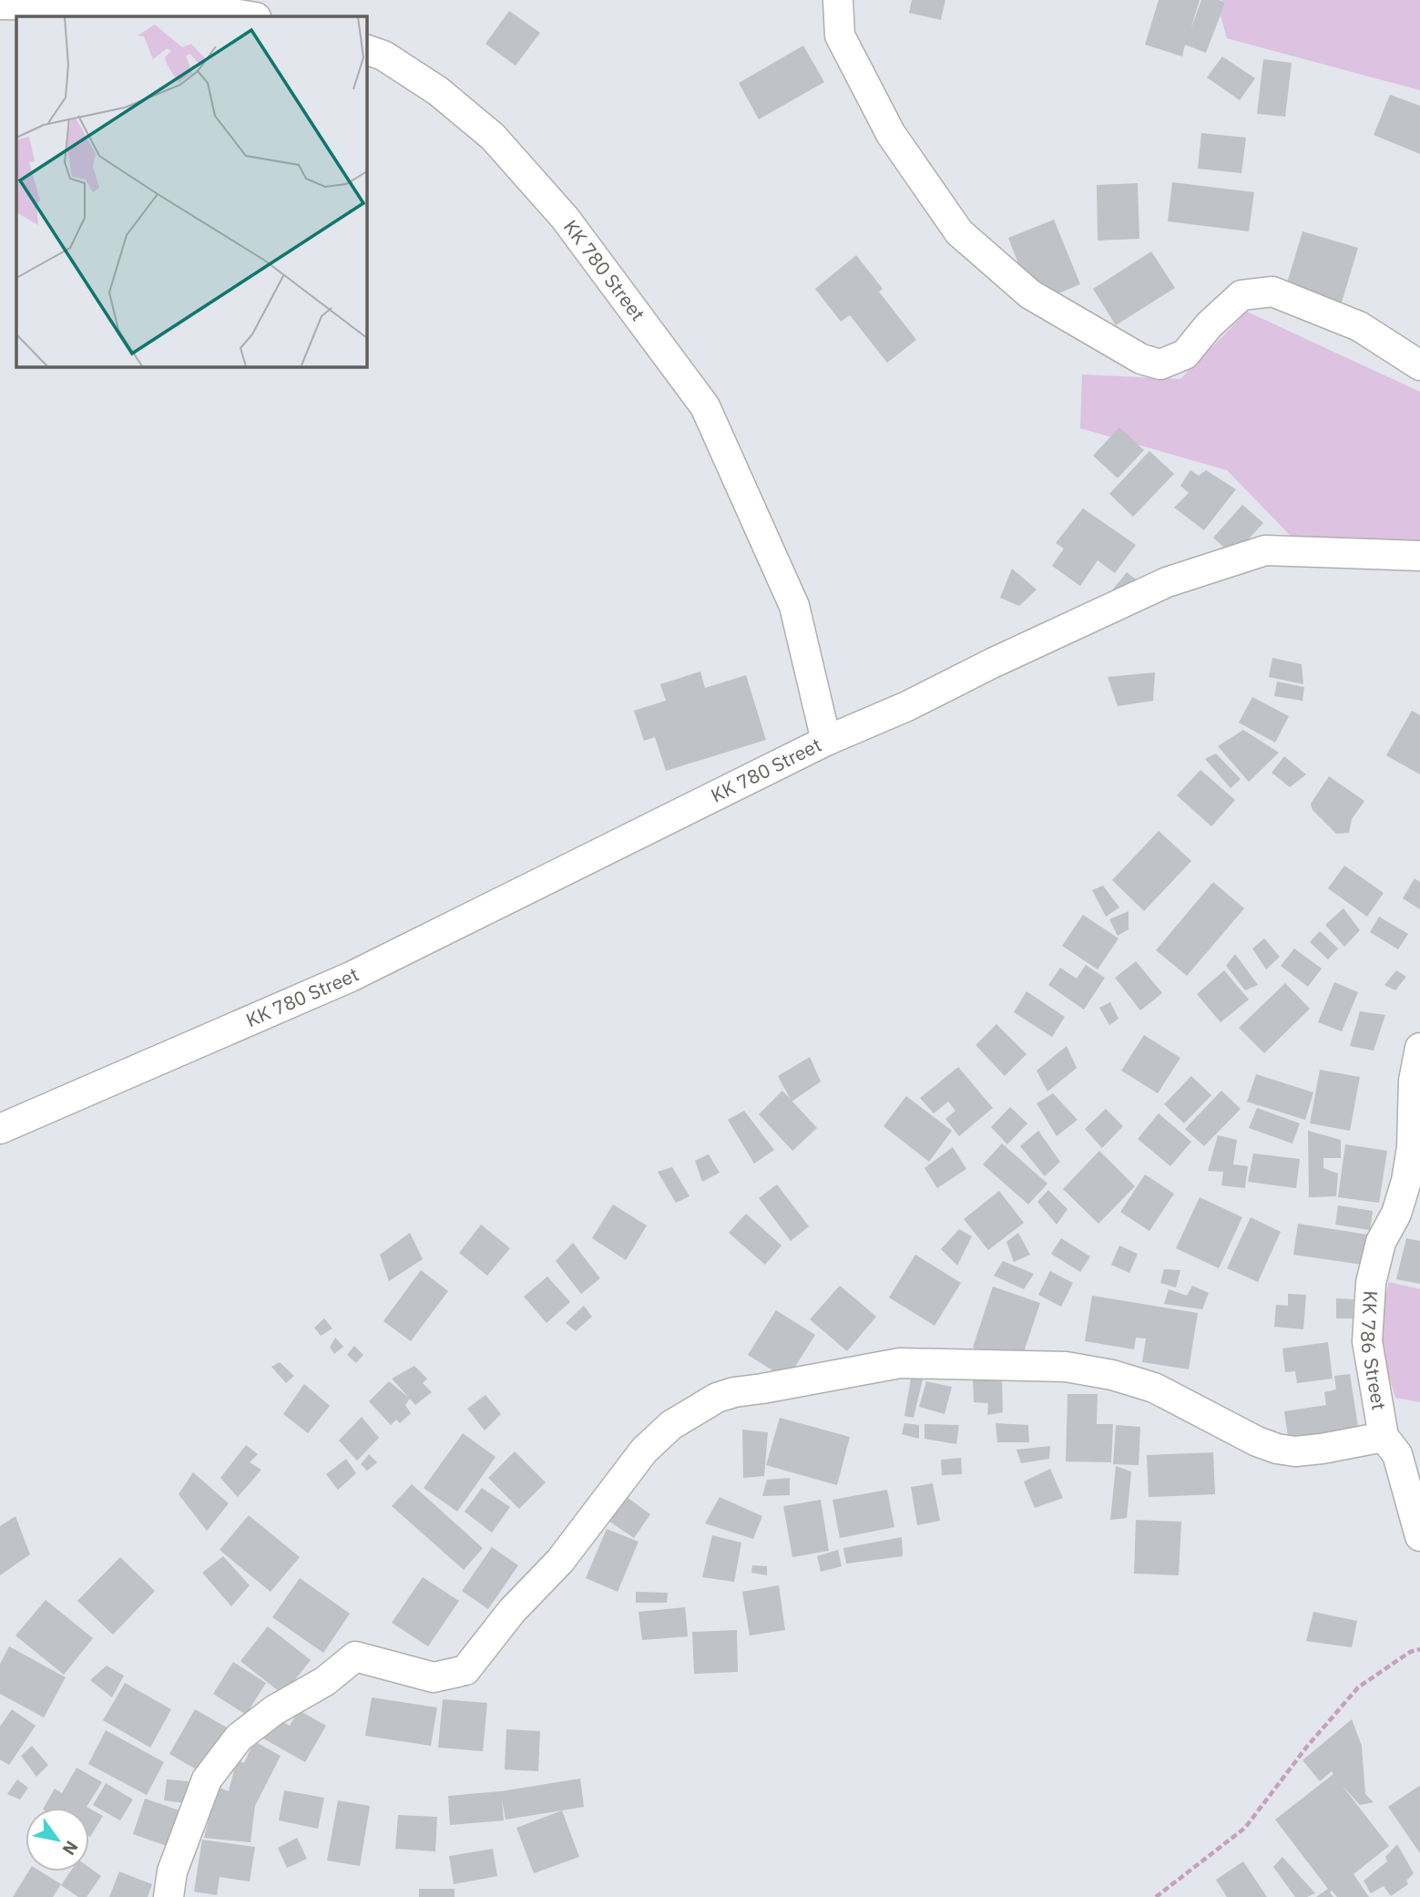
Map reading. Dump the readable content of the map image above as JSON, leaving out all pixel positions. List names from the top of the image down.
{
  "streets": {
    "street": ["KK 780 Street", "KK 786 Street"]
  },
  "north": "bottom right"
}
